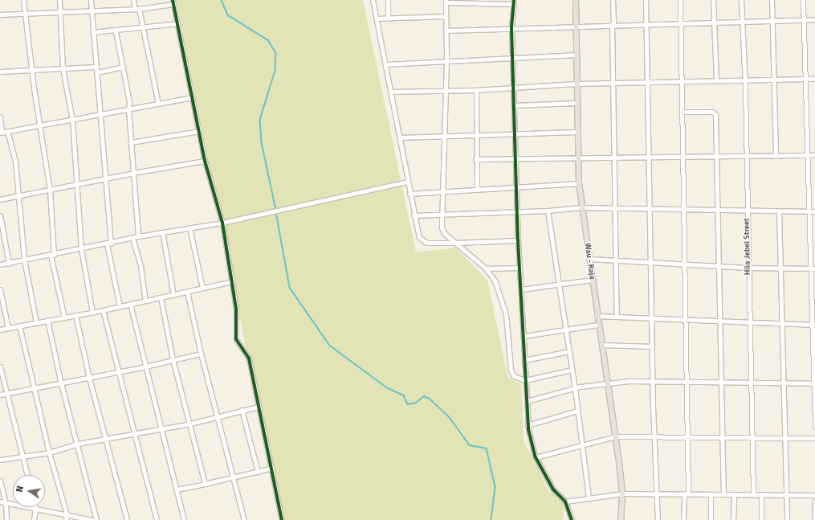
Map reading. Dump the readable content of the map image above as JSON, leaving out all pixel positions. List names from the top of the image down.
{
  "streets": {
    "main road": ["Wau - Raja"],
    "street": ["Hila Jebel Street"]
  },
  "north": "left"
}
